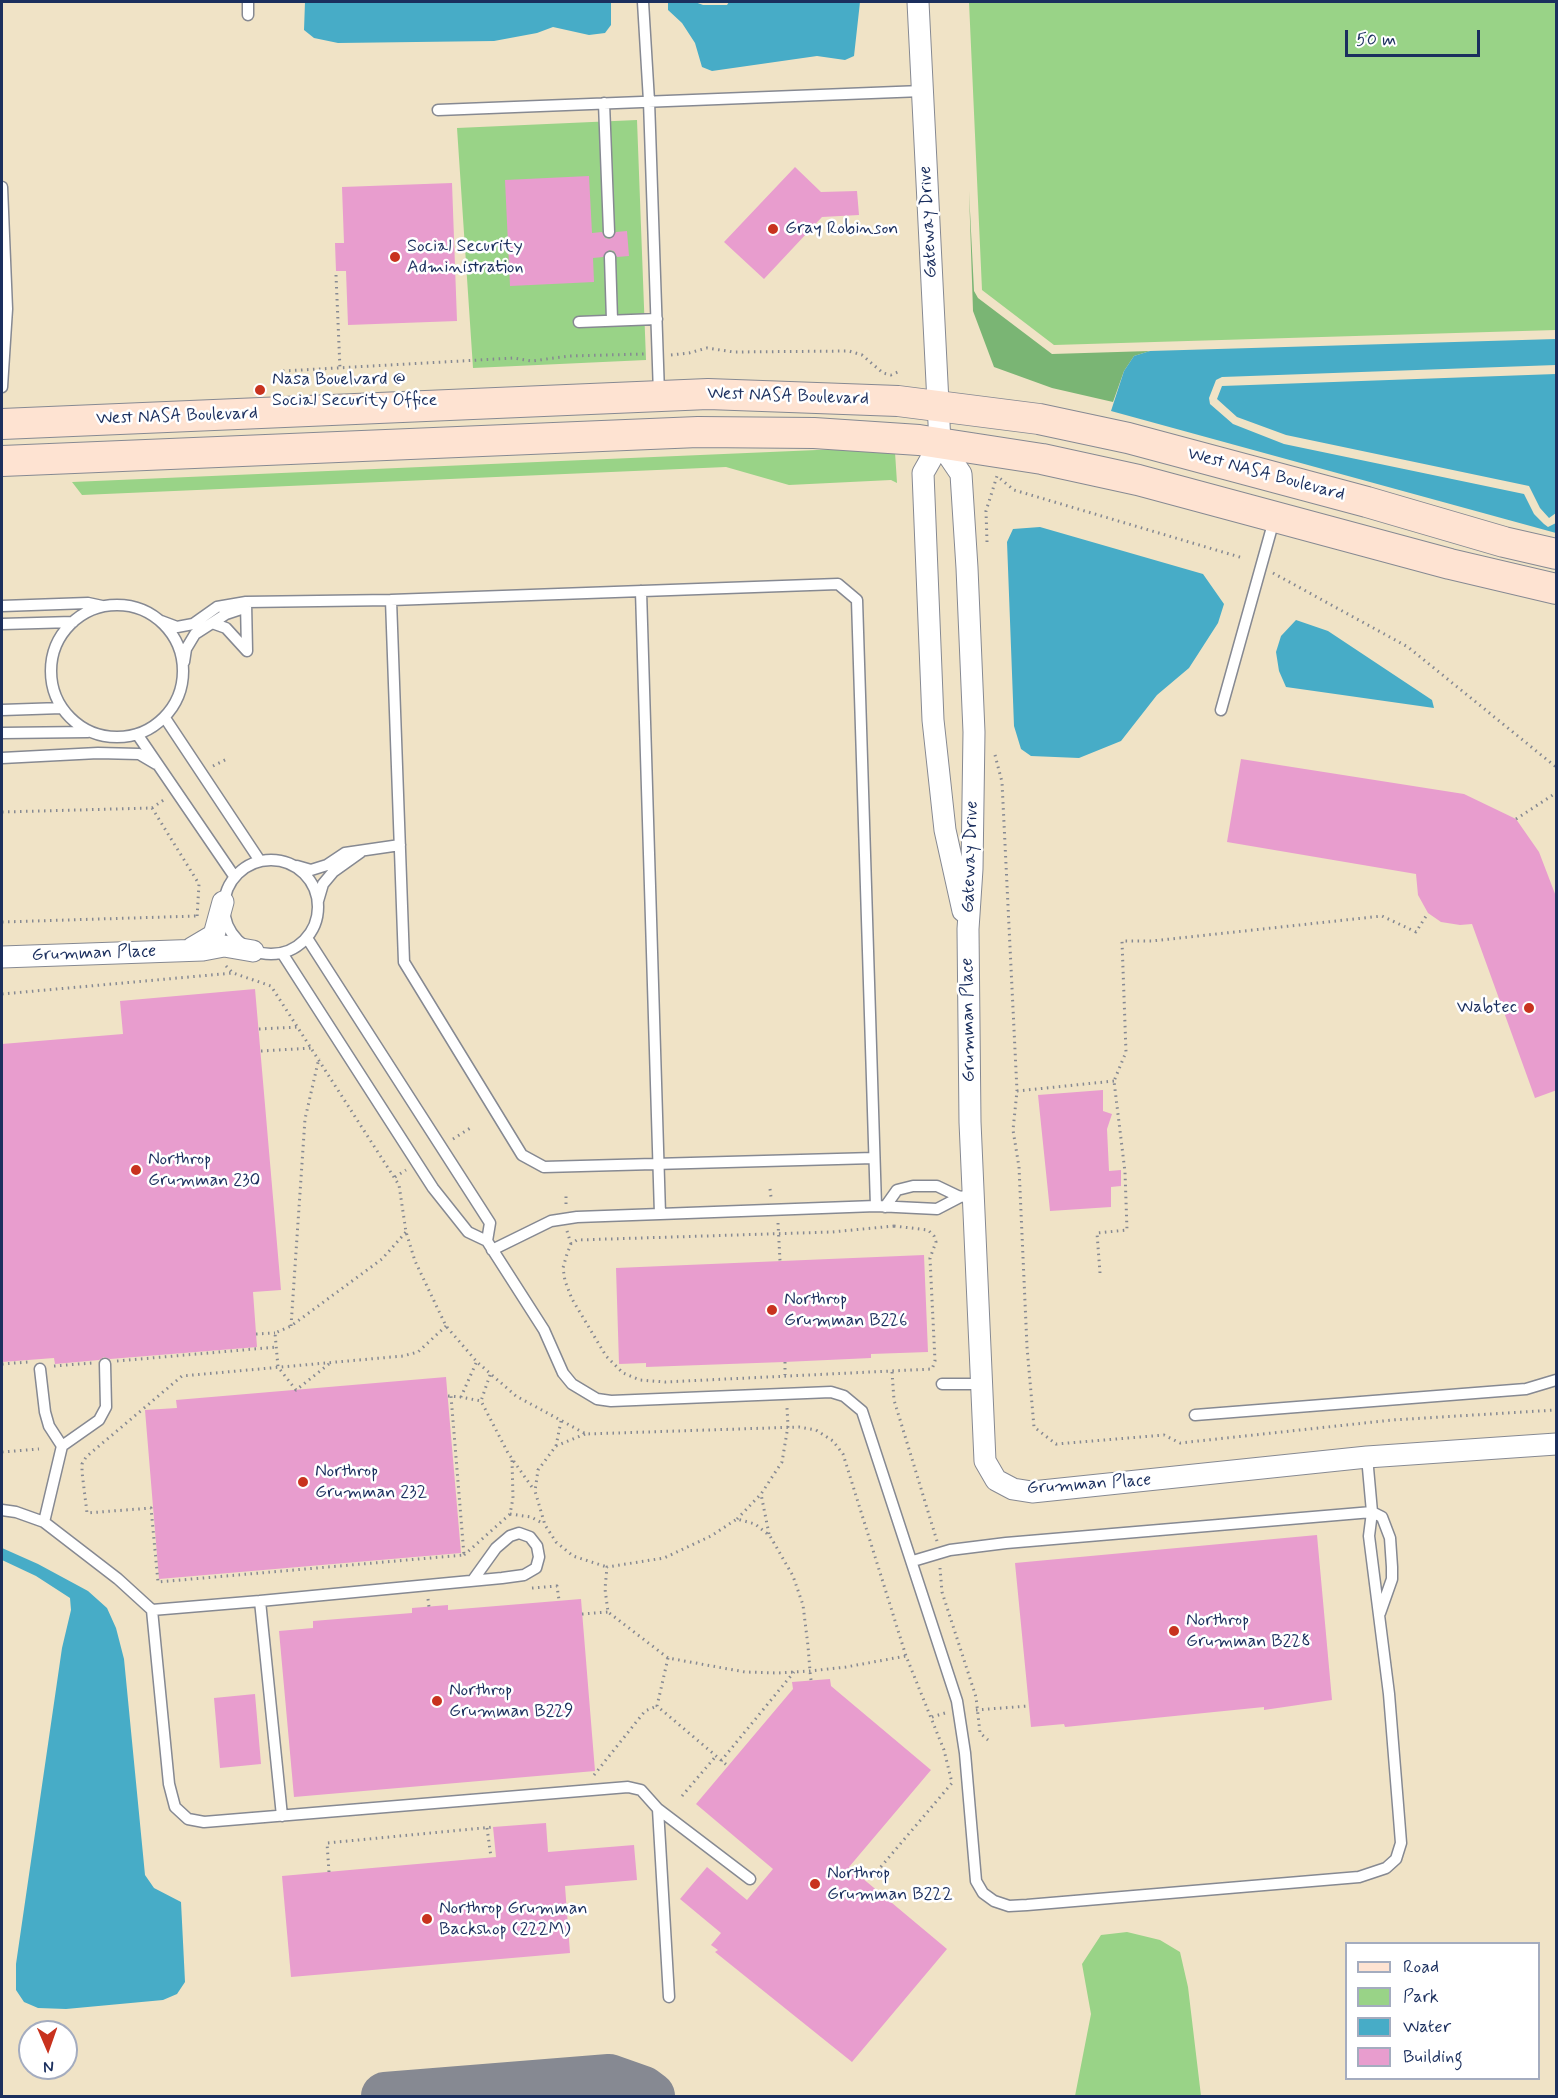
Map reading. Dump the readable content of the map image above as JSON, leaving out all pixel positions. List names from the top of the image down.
{
  "streets": {
    "main road": ["West NASA Boulevard"],
    "street": ["Gateway Drive", "Grumman Place"]
  },
  "crossings": [
    ["Gateway Drive", "West NASA Boulevard"],
    ["Gateway Drive", "Grumman Place"]
  ],
  "places": [
    "Gray Robinson",
    "Social Security Administration",
    "Nasa Bouelvard @ Social Security Office",
    "Wabtec",
    "Northrop Grumman 230",
    "Northrop Grumman B226",
    "Northrop Grumman 232",
    "Northrop Grumman B228",
    "Northrop Grumman B229",
    "Northrop Grumman B222",
    "Northrop Grumman Backshop (222M)"
  ],
  "legend": [
    "Road",
    "Park",
    "Water",
    "Building"
  ],
  "scale_bar": "50 m",
  "north": "bottom"
}
